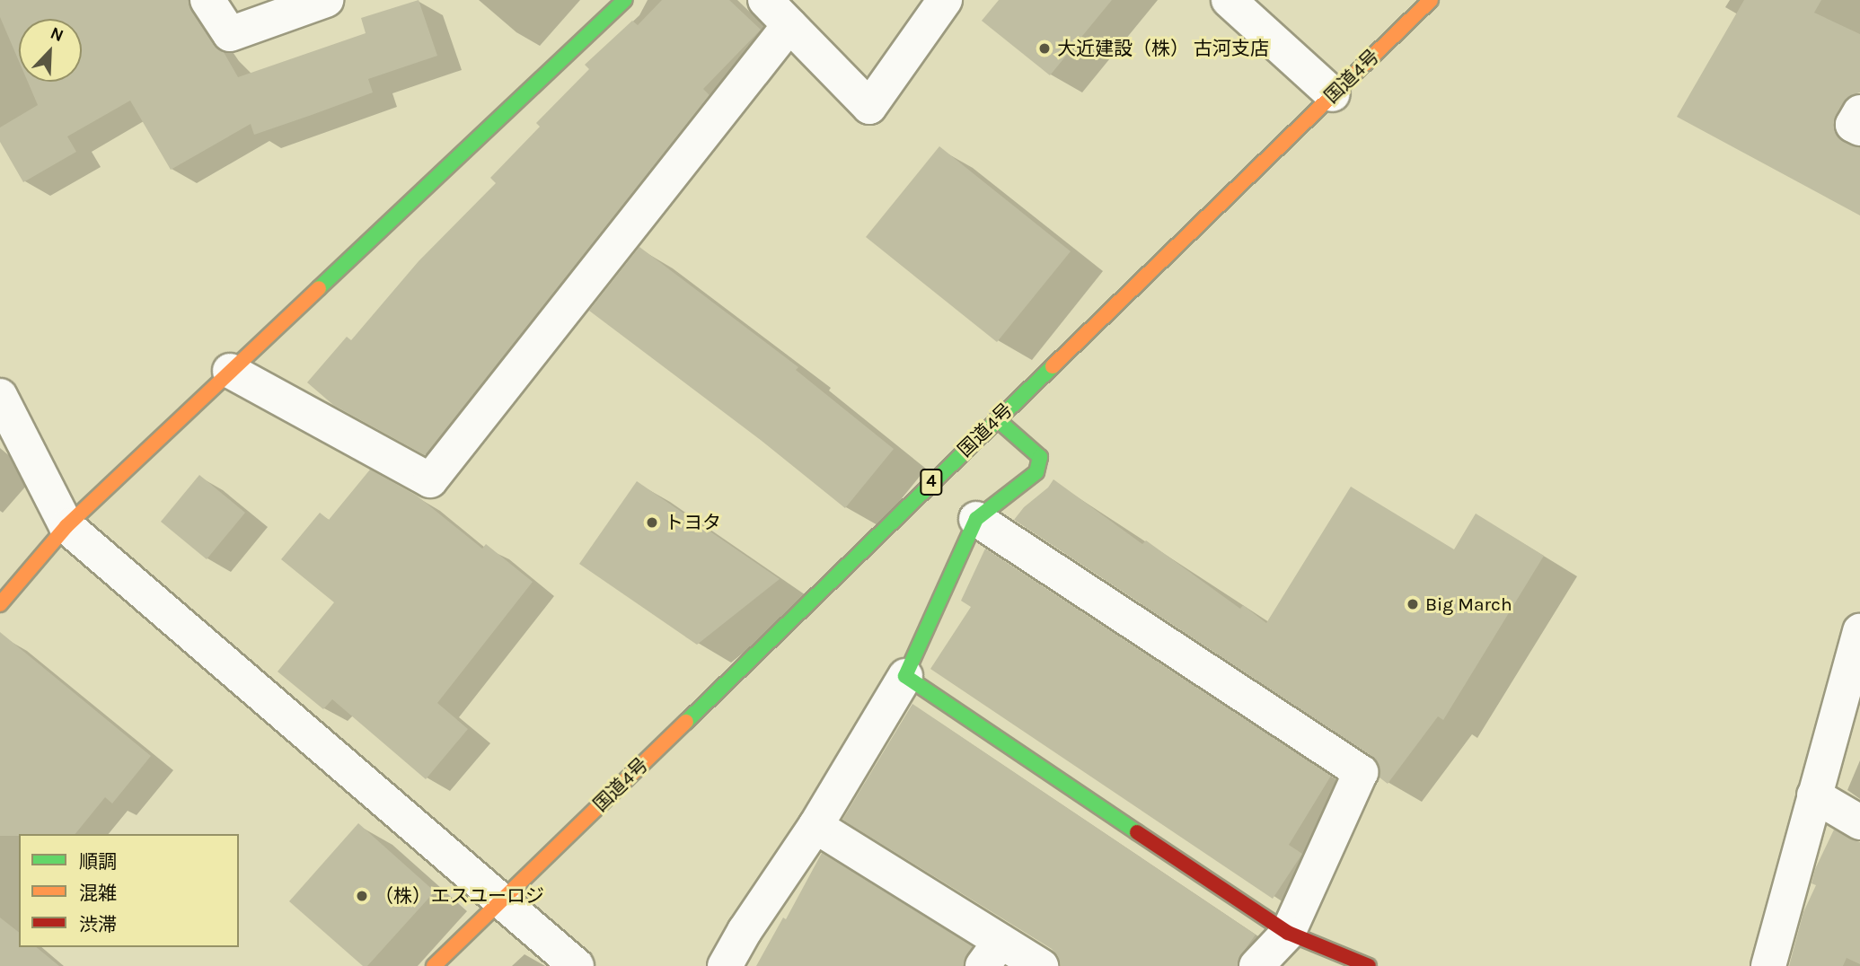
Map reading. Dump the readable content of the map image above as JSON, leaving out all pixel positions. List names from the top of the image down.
{
  "streets": {
    "main road": ["国道4号", "4"]
  },
  "places": [
    "大近建設（株） 古河支店",
    "トヨタ",
    "Big March",
    "（株）エスユーロジ"
  ],
  "legend": ["順調", "混雑", "渋滞"],
  "north": "top right"
}
